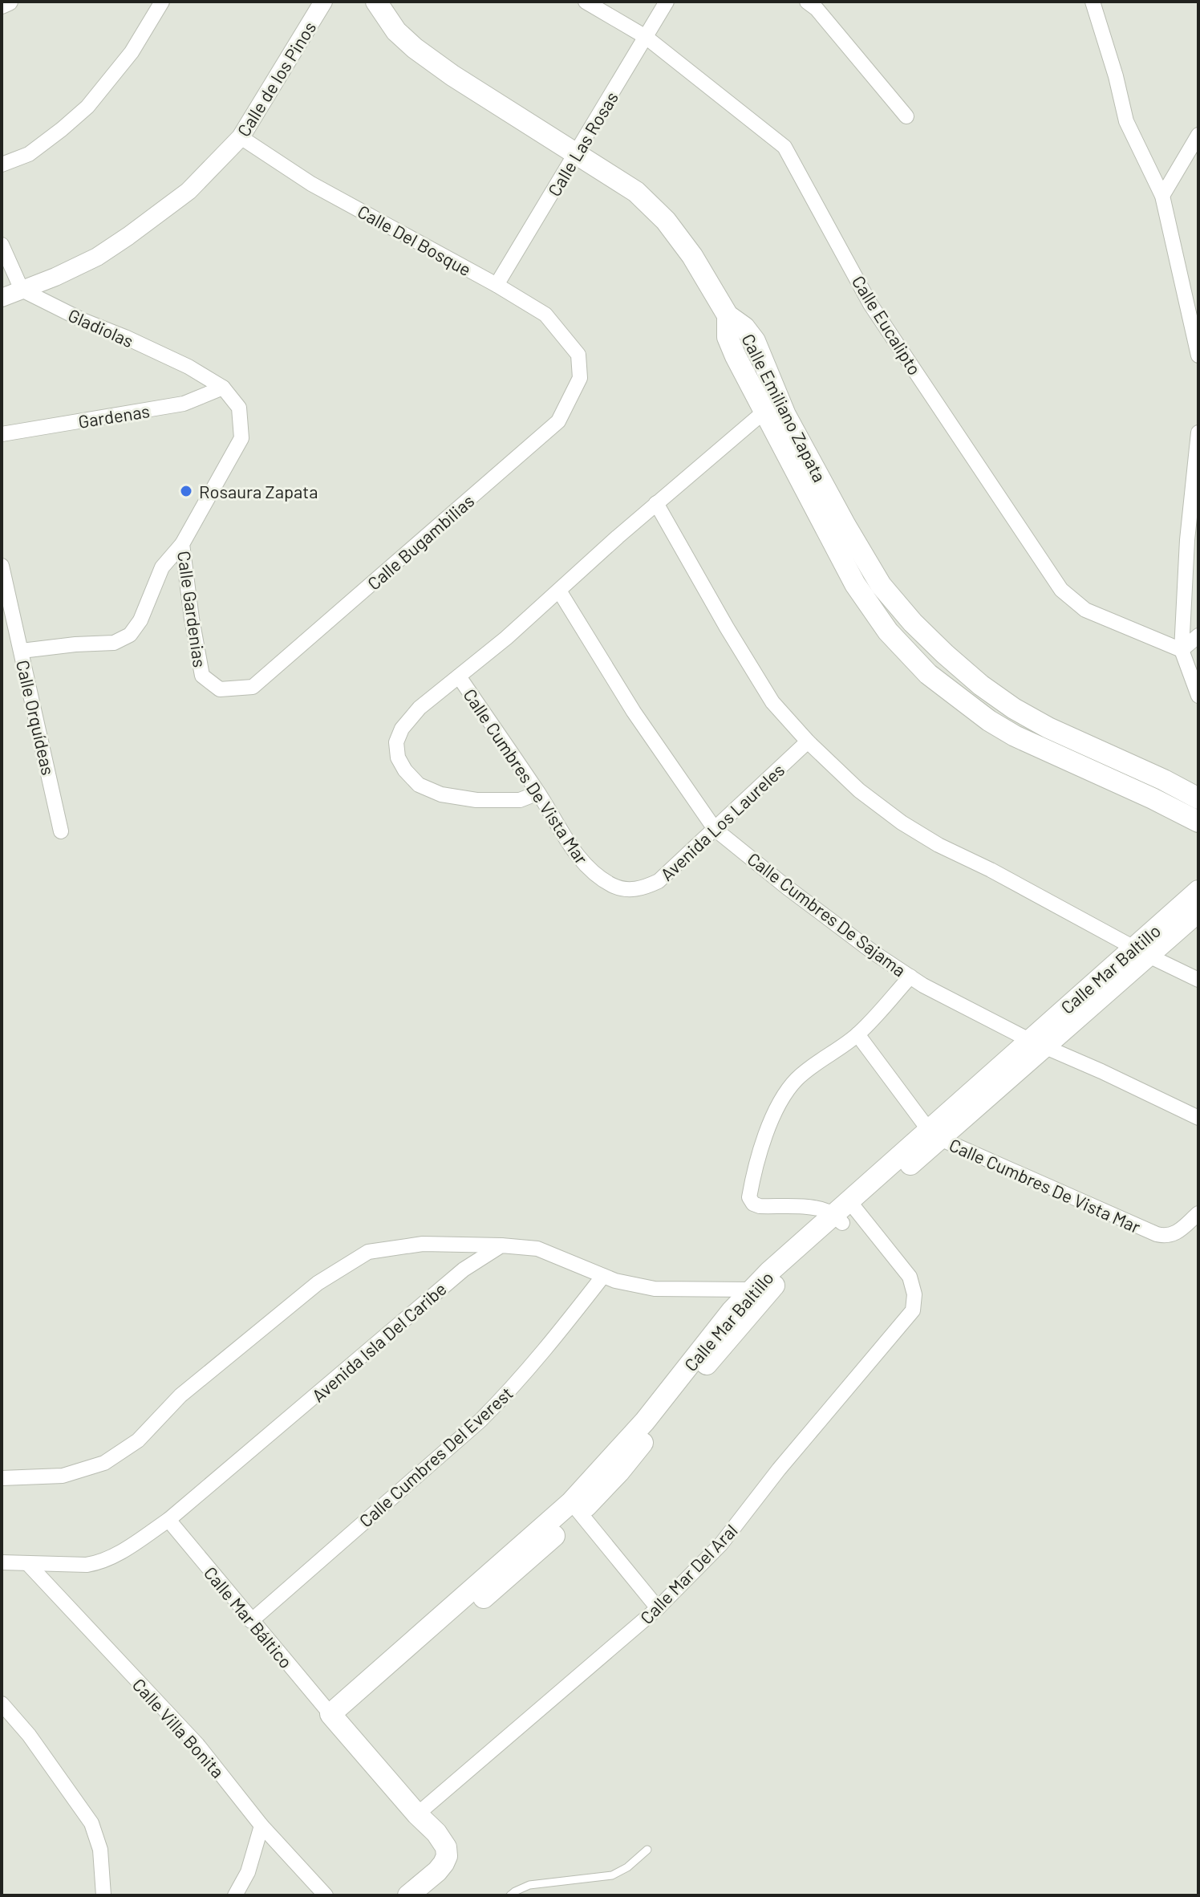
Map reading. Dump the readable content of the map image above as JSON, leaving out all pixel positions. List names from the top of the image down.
{
  "streets": {
    "main road": ["Calle Emiliano Zapata", "Calle Mar Baltillo"],
    "street": [
      "Calle de los Pinos",
      "Calle Las Rosas",
      "Calle Del Bosque",
      "Calle Eucalipto",
      "Gladiolas",
      "Gardenas",
      "Calle Bugambilias",
      "Calle Gardenias",
      "Calle Orquídeas",
      "Calle Cumbres De Vista Mar",
      "Avenida Los Laureles",
      "Calle Cumbres De Sajama",
      "Avenida Isla Del Caribe",
      "Calle Cumbres Del Everest",
      "Calle Mar Del Aral",
      "Calle Mar Báltico",
      "Calle Villa Bonita"
    ]
  },
  "crossings": [
    ["Calle de los Pinos", "Calle Del Bosque"],
    ["Calle de los Pinos", "Gladiolas"],
    ["Calle Las Rosas", "Calle Del Bosque"],
    ["Calle Las Rosas", "Calle Eucalipto"],
    ["Calle Las Rosas", "Calle Emiliano Zapata"],
    ["Calle Del Bosque", "Calle Bugambilias"],
    ["Gladiolas", "Gardenas"],
    ["Gladiolas", "Calle Gardenias"],
    ["Gardenas", "Calle Gardenias"],
    ["Calle Bugambilias", "Calle Gardenias"],
    ["Calle Cumbres De Vista Mar", "Avenida Los Laureles"],
    ["Calle Cumbres De Vista Mar", "Calle Mar Baltillo"],
    ["Avenida Los Laureles", "Calle Cumbres De Sajama"],
    ["Calle Cumbres De Sajama", "Calle Mar Baltillo"],
    ["Calle Mar Baltillo", "Calle Mar Del Aral"],
    ["Calle Mar Baltillo", "Calle Mar Báltico"],
    ["Avenida Isla Del Caribe", "Calle Mar Báltico"],
    ["Avenida Isla Del Caribe", "Calle Villa Bonita"],
    ["Calle Cumbres Del Everest", "Calle Mar Báltico"]
  ],
  "places": ["Rosaura Zapata"]
}
